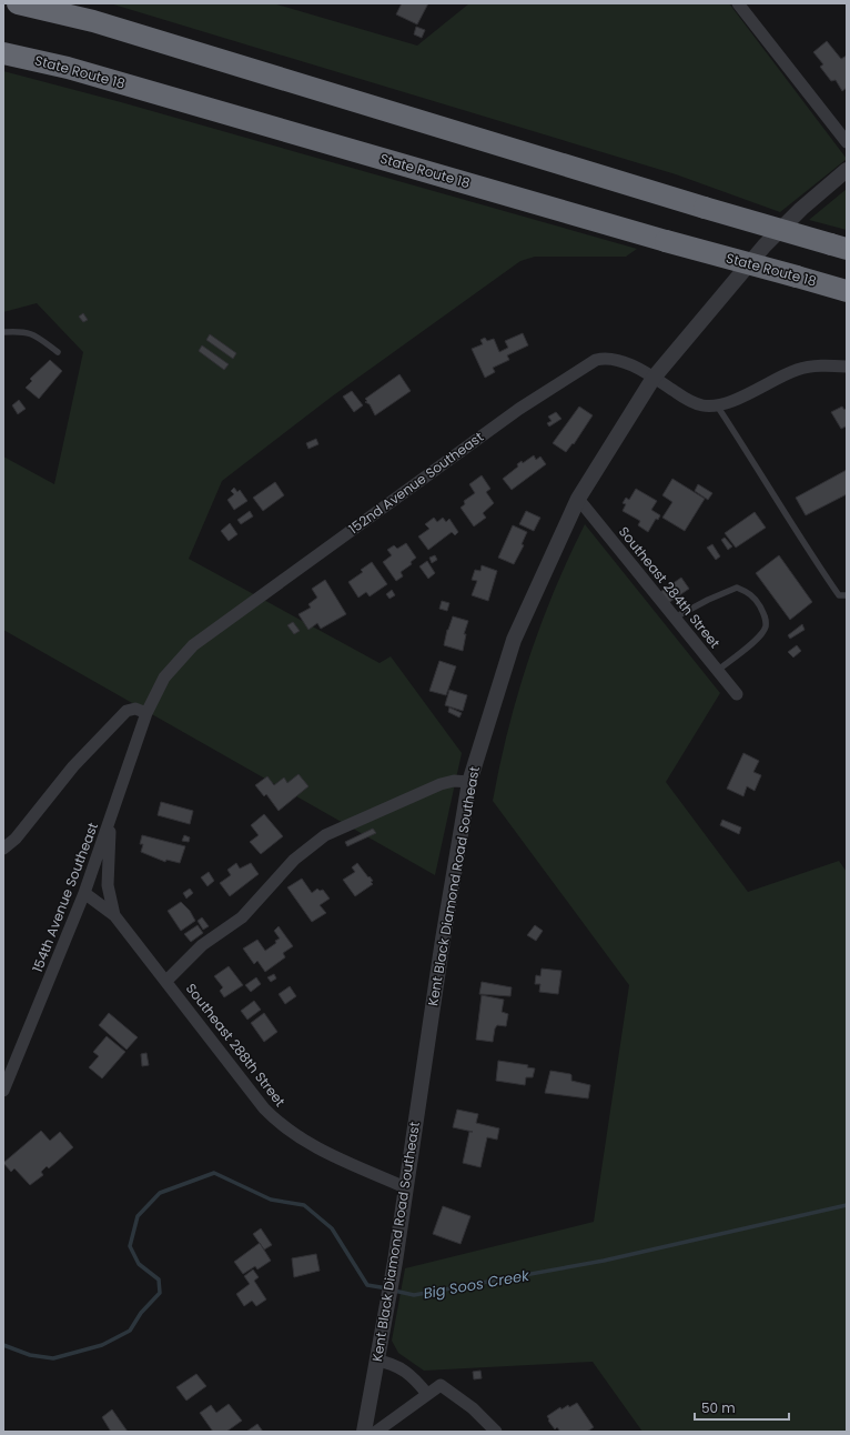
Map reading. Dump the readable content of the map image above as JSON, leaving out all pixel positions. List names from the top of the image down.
{
  "streets": {
    "highway": ["State Route 18"],
    "street": [
      "152nd Avenue Southeast",
      "Southeast 284th Street",
      "Kent Black Diamond Road Southeast",
      "154th Avenue Southeast",
      "Southeast 288th Street"
    ]
  },
  "crossings": [
    ["152nd Avenue Southeast", "Kent Black Diamond Road Southeast"],
    ["152nd Avenue Southeast", "154th Avenue Southeast"],
    ["Southeast 284th Street", "Kent Black Diamond Road Southeast"],
    ["Kent Black Diamond Road Southeast", "Southeast 288th Street"],
    ["154th Avenue Southeast", "Southeast 288th Street"]
  ],
  "water": ["Big Soos Creek"],
  "scale_bar": "50 m"
}
